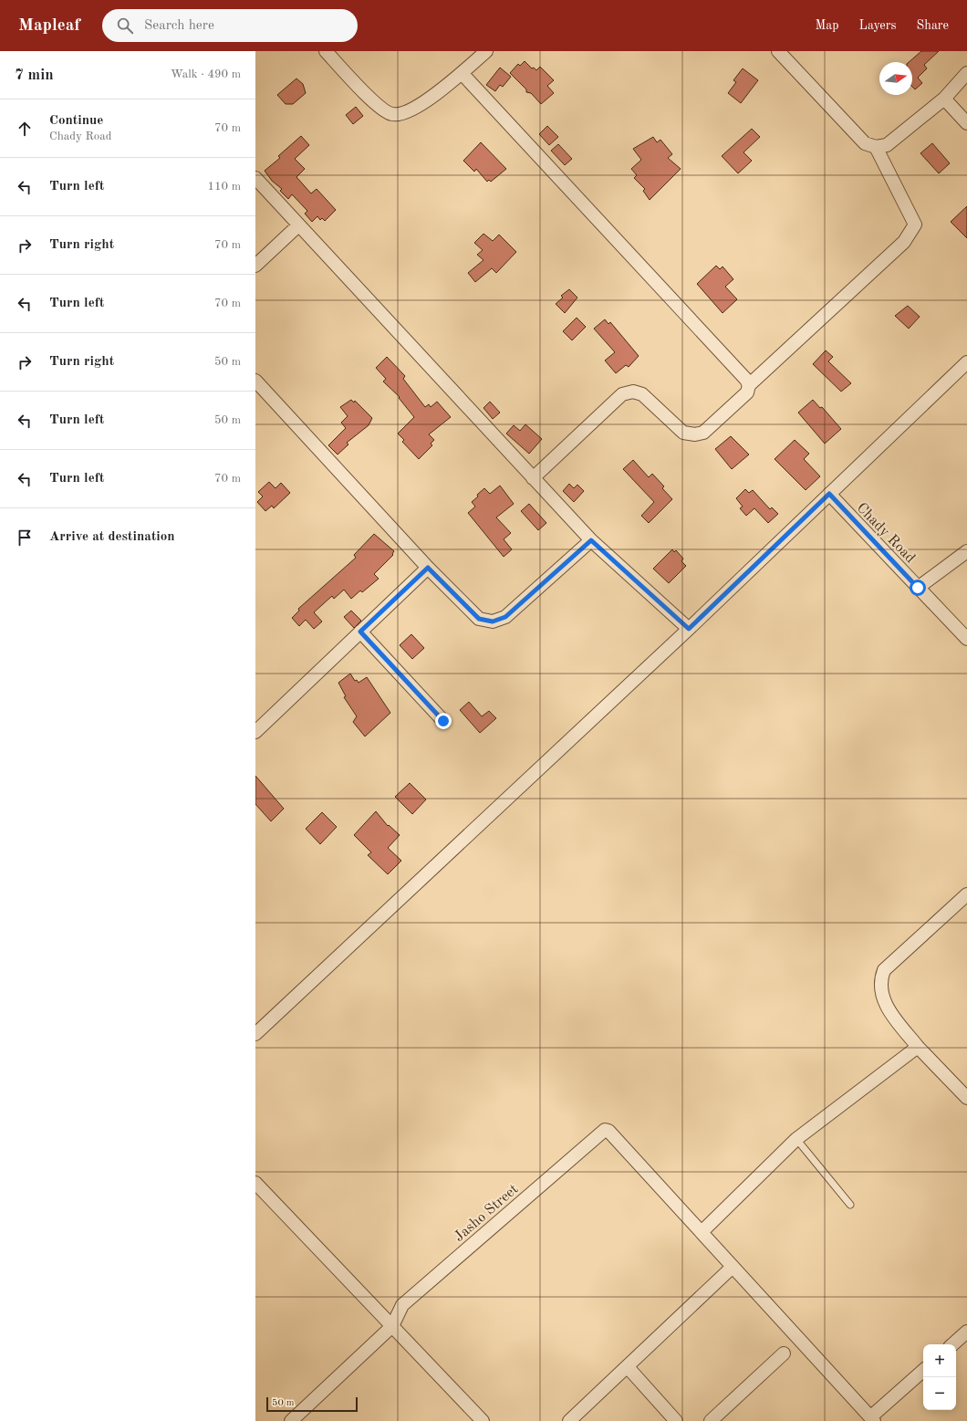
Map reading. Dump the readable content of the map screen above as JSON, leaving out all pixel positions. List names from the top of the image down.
{
  "streets": {
    "street": ["Chady Road", "Jasho Street"]
  },
  "scale_bar": "50 m",
  "north": "right",
  "page": {
    "header": "Mapleaf",
    "search": "Search here",
    "nav": ["Map", "Layers", "Share"],
    "heading": ["7 min", "Walk · 490 m"],
    "list": [
      ["Continue", "Chady Road", "70 m"],
      ["Turn left", "110 m"],
      ["Turn right", "70 m"],
      ["Turn left", "70 m"],
      ["Turn right", "50 m"],
      ["Turn left", "50 m"],
      ["Turn left", "70 m"],
      "Arrive at destination"
    ],
    "map_buttons": ["+", "−"],
    "scale": "50 m"
  }
}
